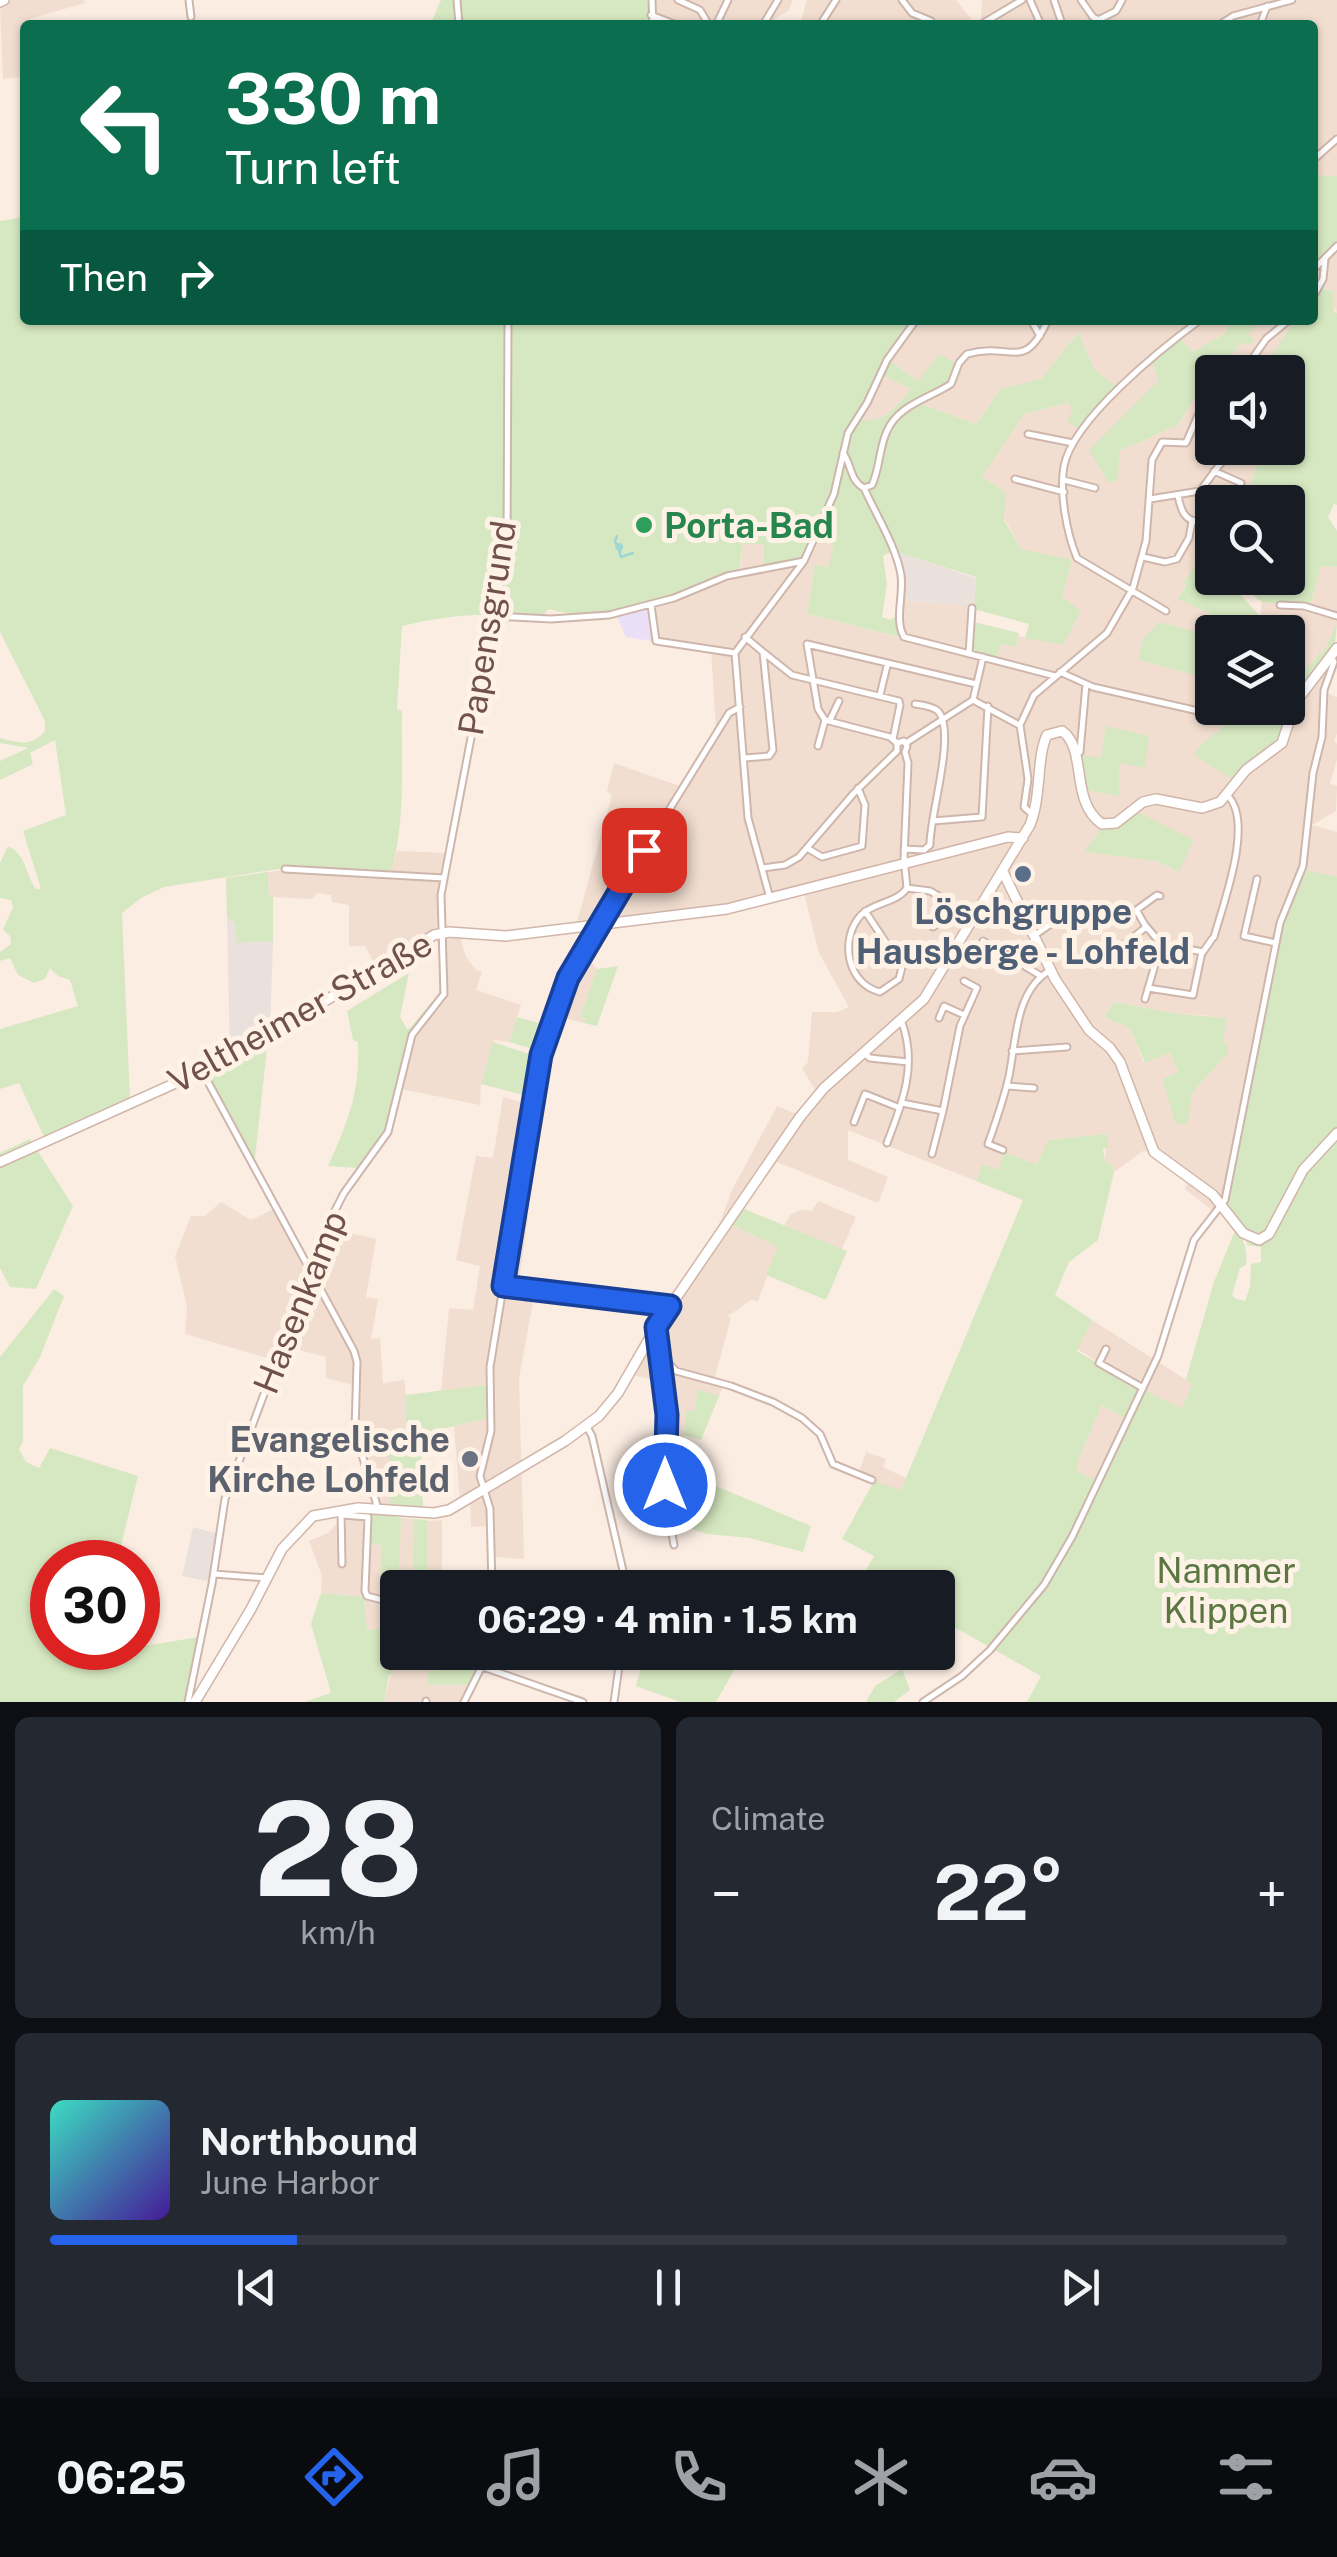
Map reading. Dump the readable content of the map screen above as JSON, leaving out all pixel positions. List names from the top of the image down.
{
  "streets": {
    "main road": ["Veltheimer Straße"],
    "street": ["Papensgrund", "Hasenkamp"]
  },
  "crossings": [
    ["Papensgrund", "Veltheimer Straße"],
    ["Papensgrund", "Hasenkamp"],
    ["Veltheimer Straße", "Hasenkamp"]
  ],
  "parks": ["Nammer Klippen"],
  "places": ["Porta-Bad", "Löschgruppe Hausberge - Lohfeld", "Evangelische Kirche Lohfeld"],
  "page": {
    "turn": ["330 m", "Turn left"],
    "then": "Then",
    "limit": "30",
    "trip": "06:29 · 4 min · 1.5 km",
    "tile": [
      ["28", "km/h"],
      "Climate"
    ],
    "heat": ["−", "22°", "+"],
    "song": ["Northbound", "June Harbor"],
    "tabs": "06:25"
  }
}
